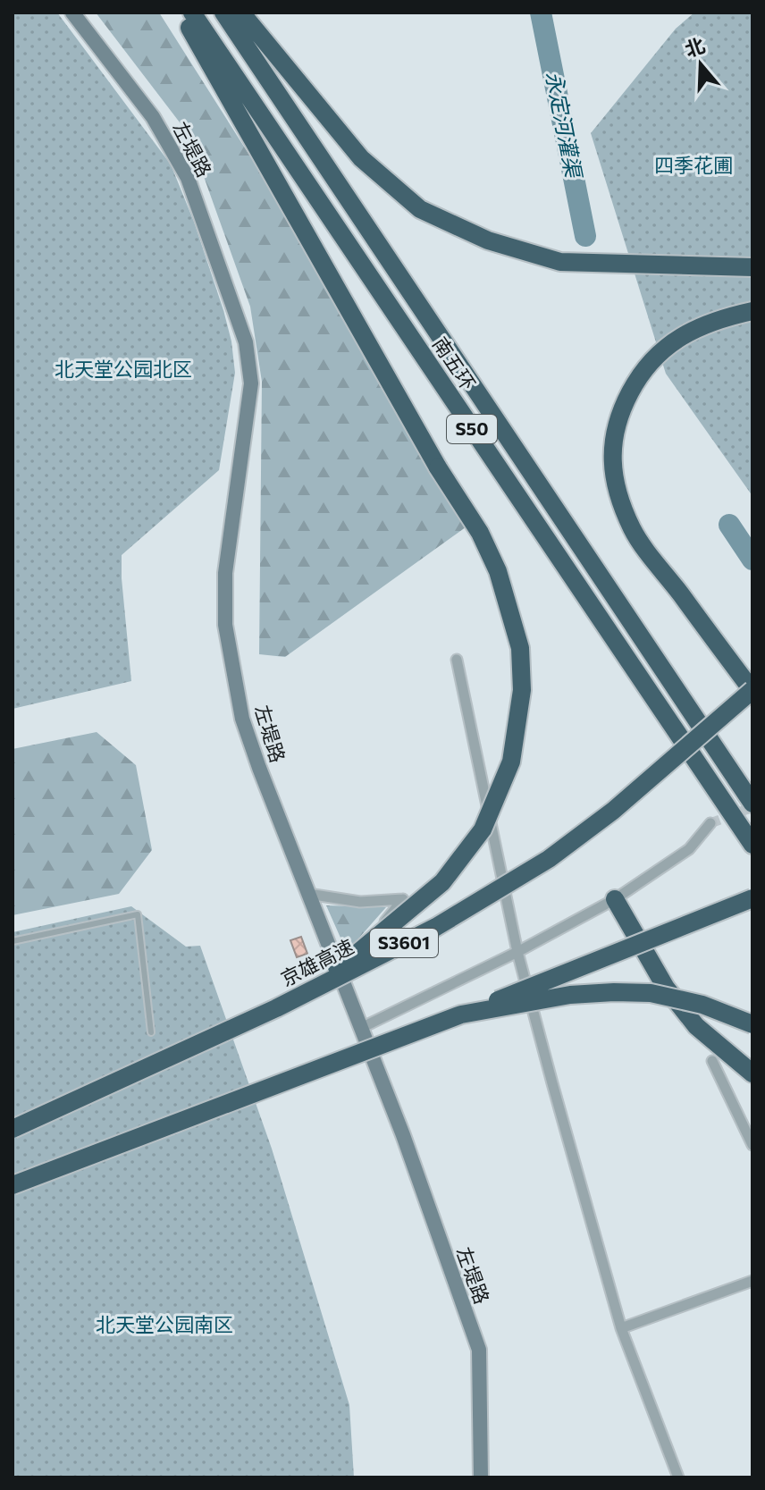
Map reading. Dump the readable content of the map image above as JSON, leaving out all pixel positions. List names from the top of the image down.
{
  "streets": {
    "highway": [
      "南五环",
      "S50",
      "S3601",
      "京雄高速"
    ],
    "main road": ["左堤路"]
  },
  "water": ["永定河灌渠"],
  "parks": ["四季花圃", "北天堂公园北区", "北天堂公园南区"],
  "north": "top"
}
